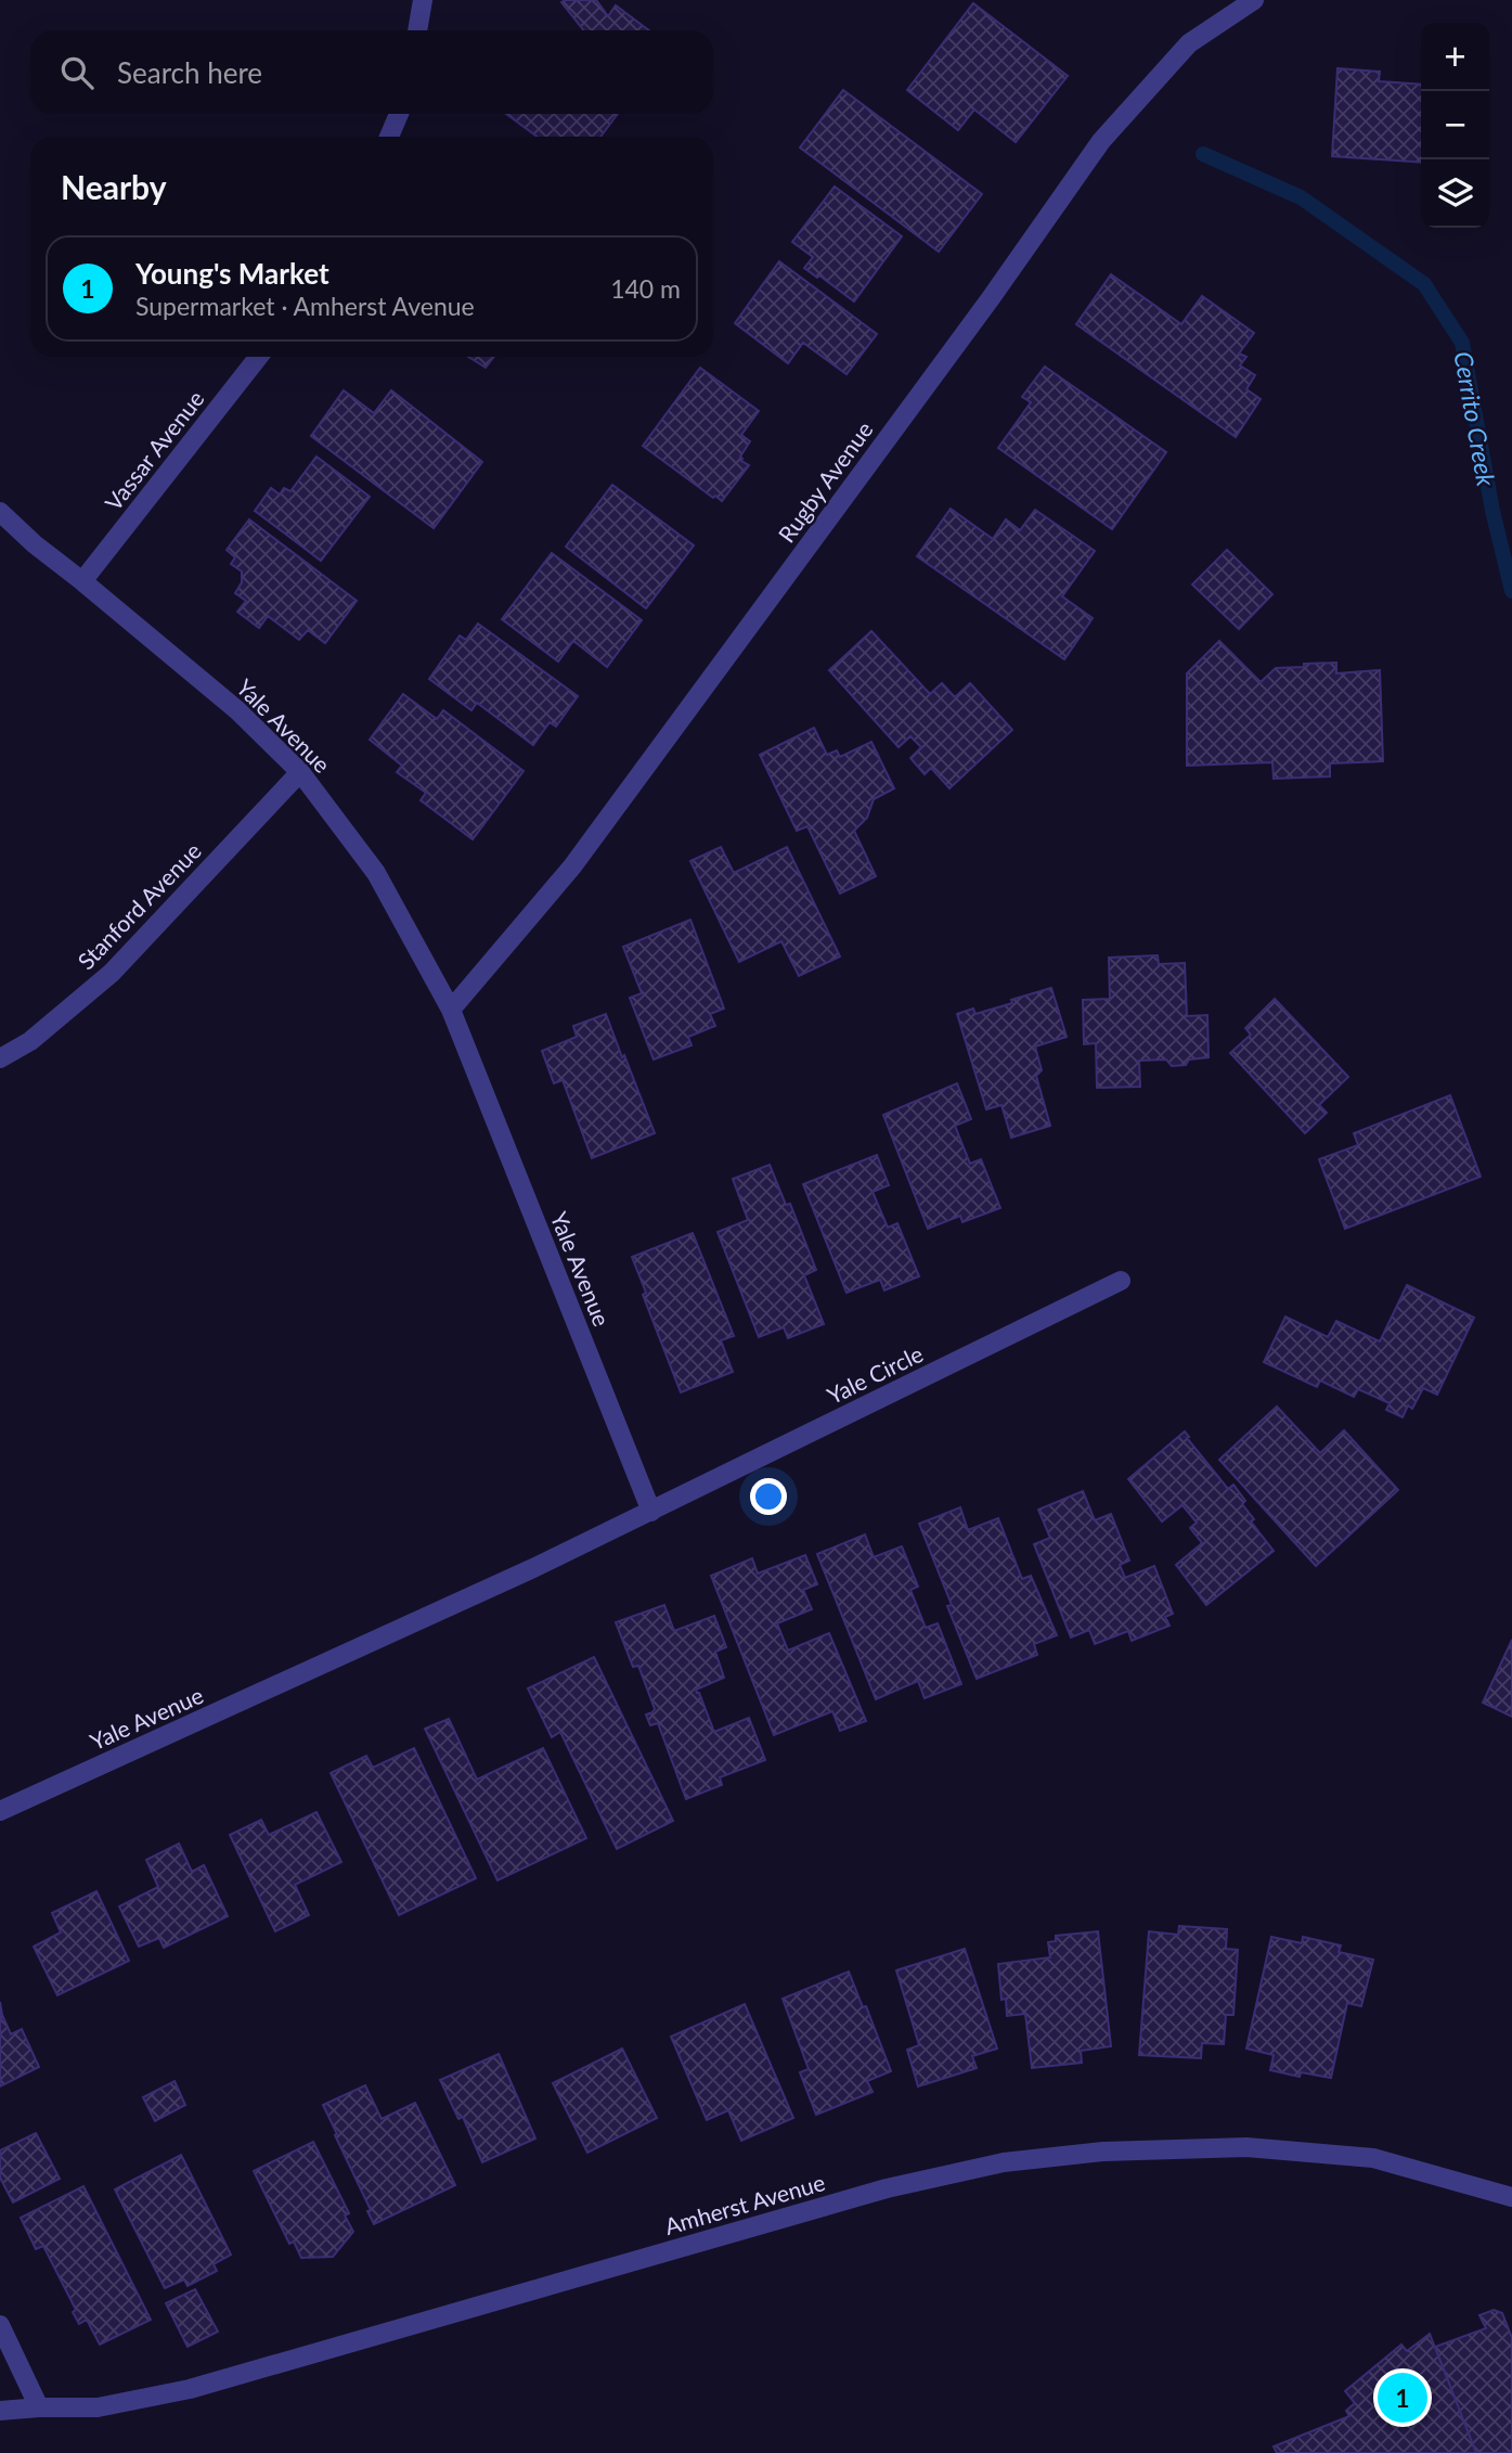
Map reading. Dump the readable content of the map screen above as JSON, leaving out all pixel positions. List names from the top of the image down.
{
  "streets": {
    "street": [
      "Vassar Avenue",
      "Rugby Avenue",
      "Yale Avenue",
      "Stanford Avenue",
      "Yale Circle",
      "Amherst Avenue"
    ]
  },
  "crossings": [
    ["Vassar Avenue", "Yale Avenue"],
    ["Rugby Avenue", "Yale Avenue"],
    ["Yale Avenue", "Stanford Avenue"],
    ["Yale Avenue", "Yale Circle"]
  ],
  "water": ["Cerrito Creek"],
  "page": {
    "map_buttons": ["+", "−"],
    "search": "Search here",
    "heading": "Nearby",
    "list": [
      {
        "mark": "1",
        "name": "Young's Market",
        "note": "Supermarket · Amherst Avenue",
        "value": "140 m"
      }
    ],
    "pins": "1"
  }
}
